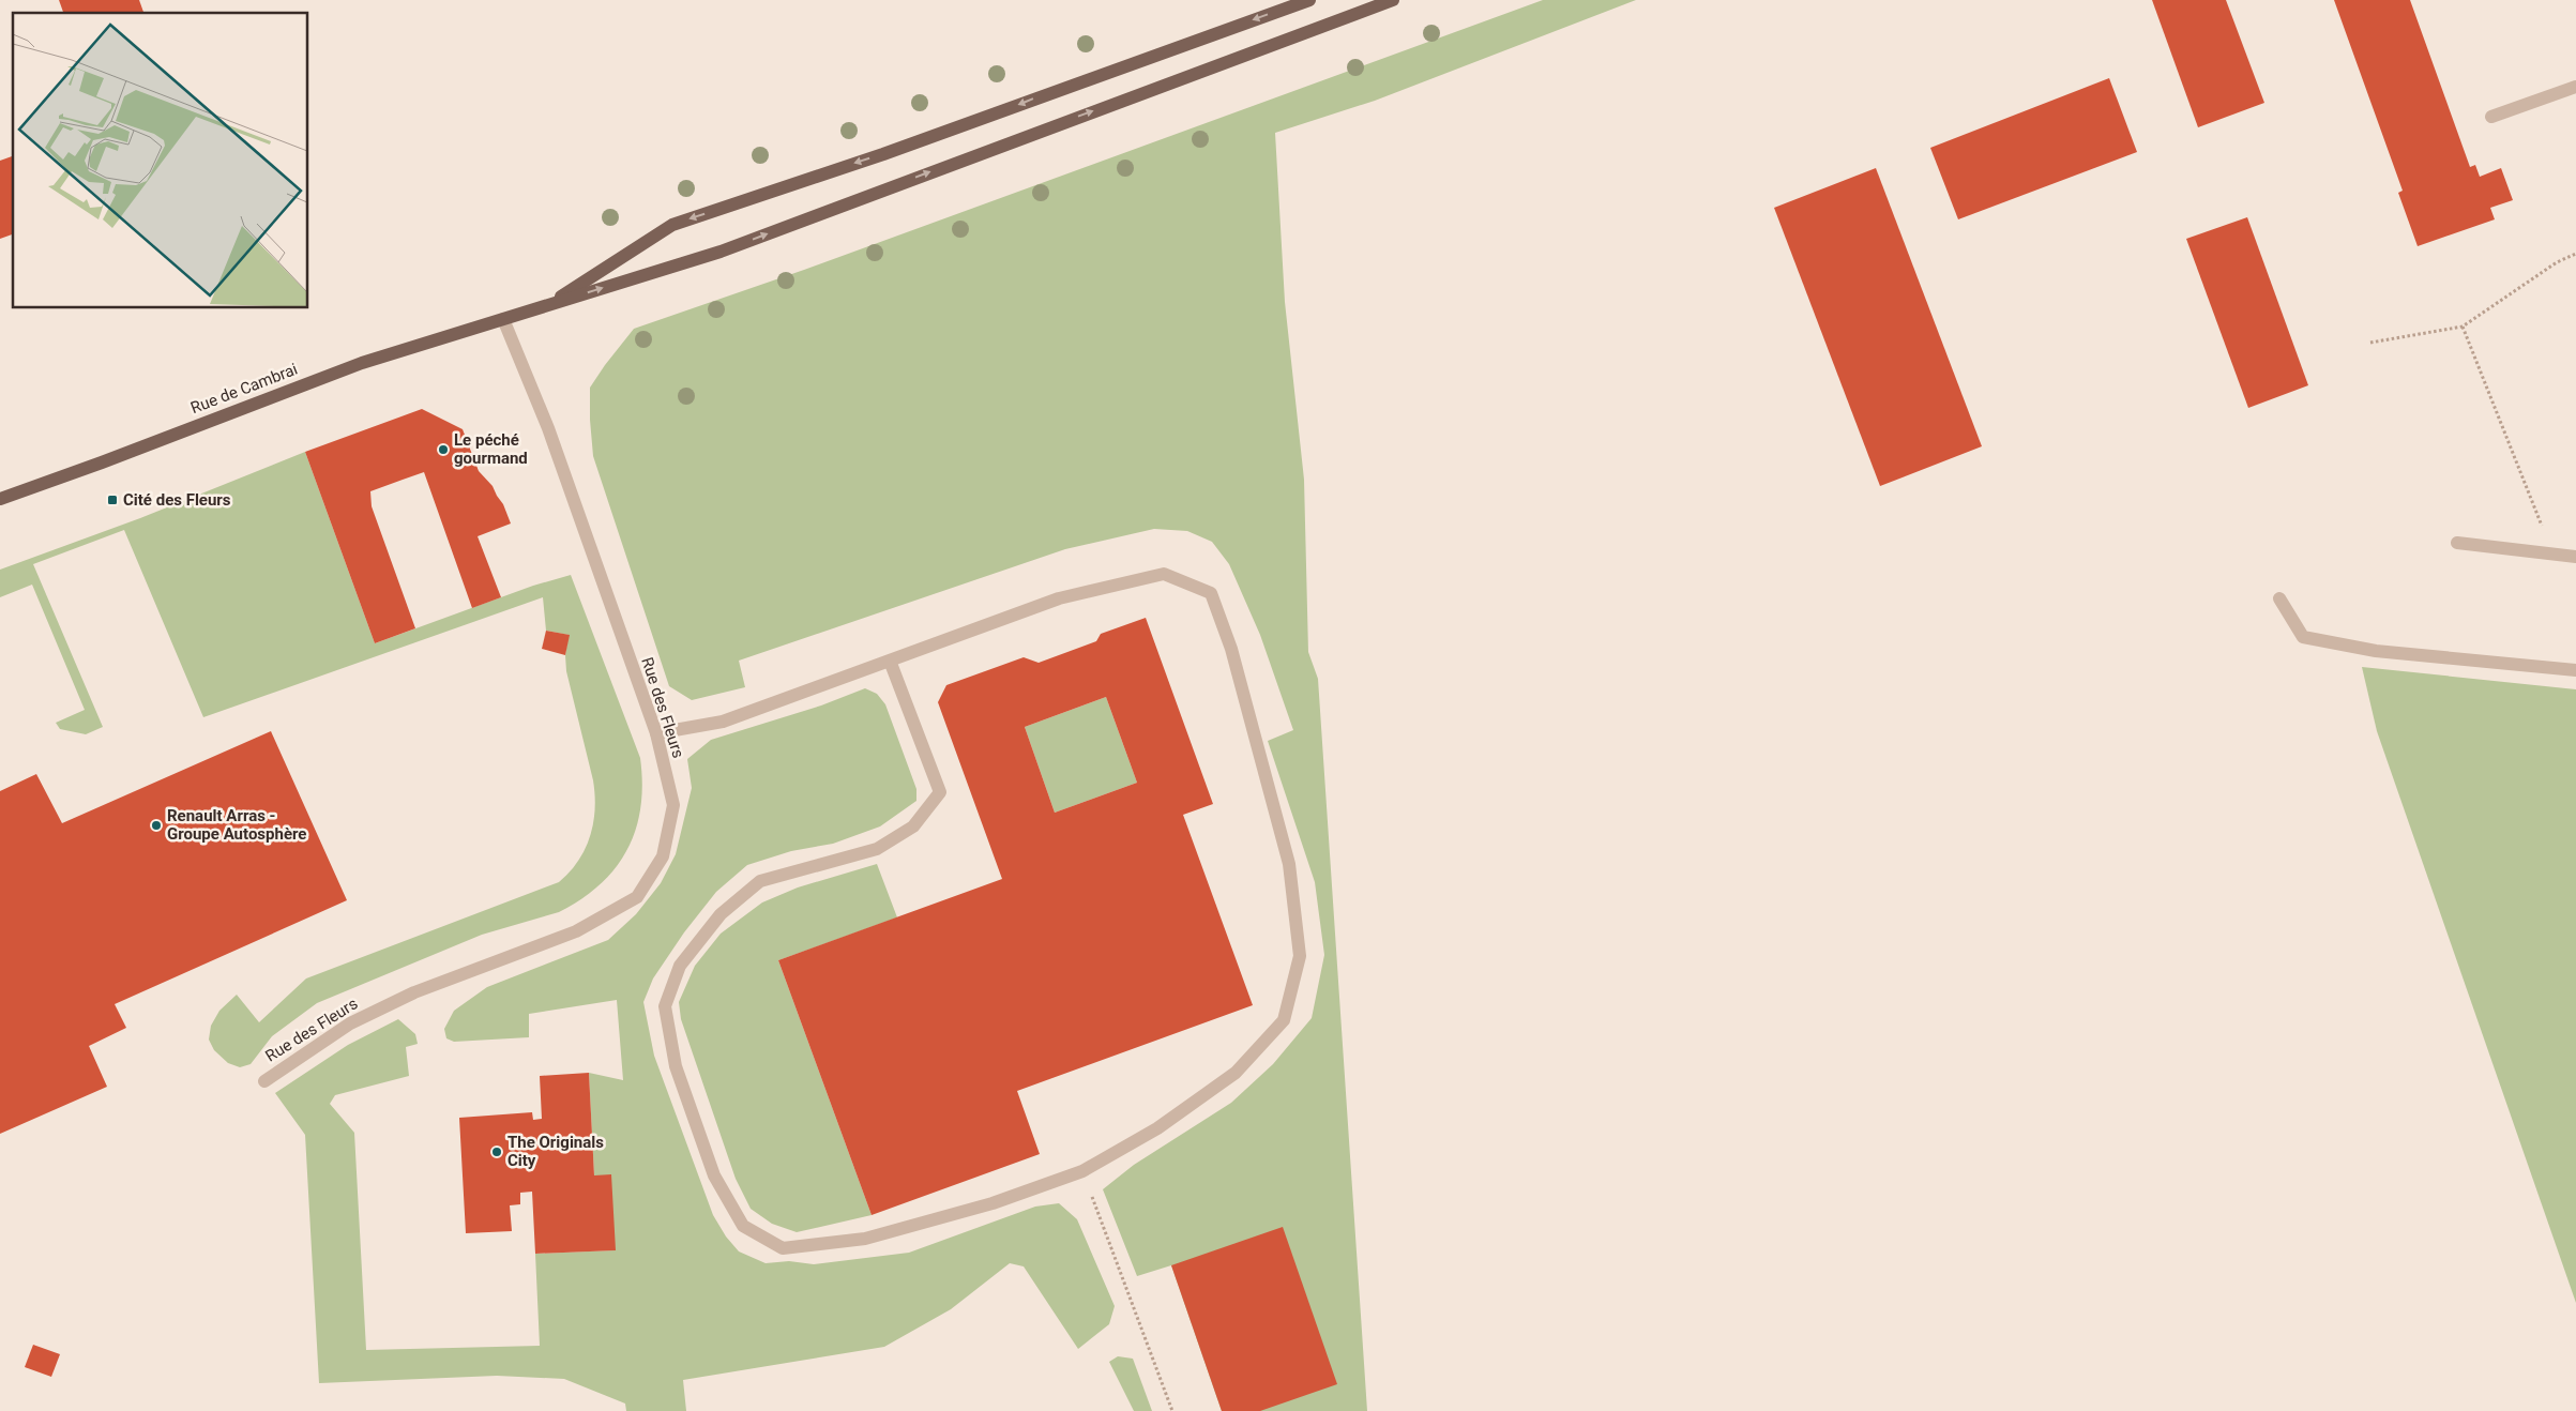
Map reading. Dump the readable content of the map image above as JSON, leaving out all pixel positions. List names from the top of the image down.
{
  "streets": {
    "main road": ["Rue de Cambrai"],
    "street": ["Rue des Fleurs"]
  },
  "crossings": [
    ["Rue de Cambrai", "Rue des Fleurs"]
  ],
  "places": {
    "other": ["Le péché gourmand", "Renault Arras - Groupe Autosphère", "The Originals City"],
    "transit": ["Cité des Fleurs"]
  }
}
